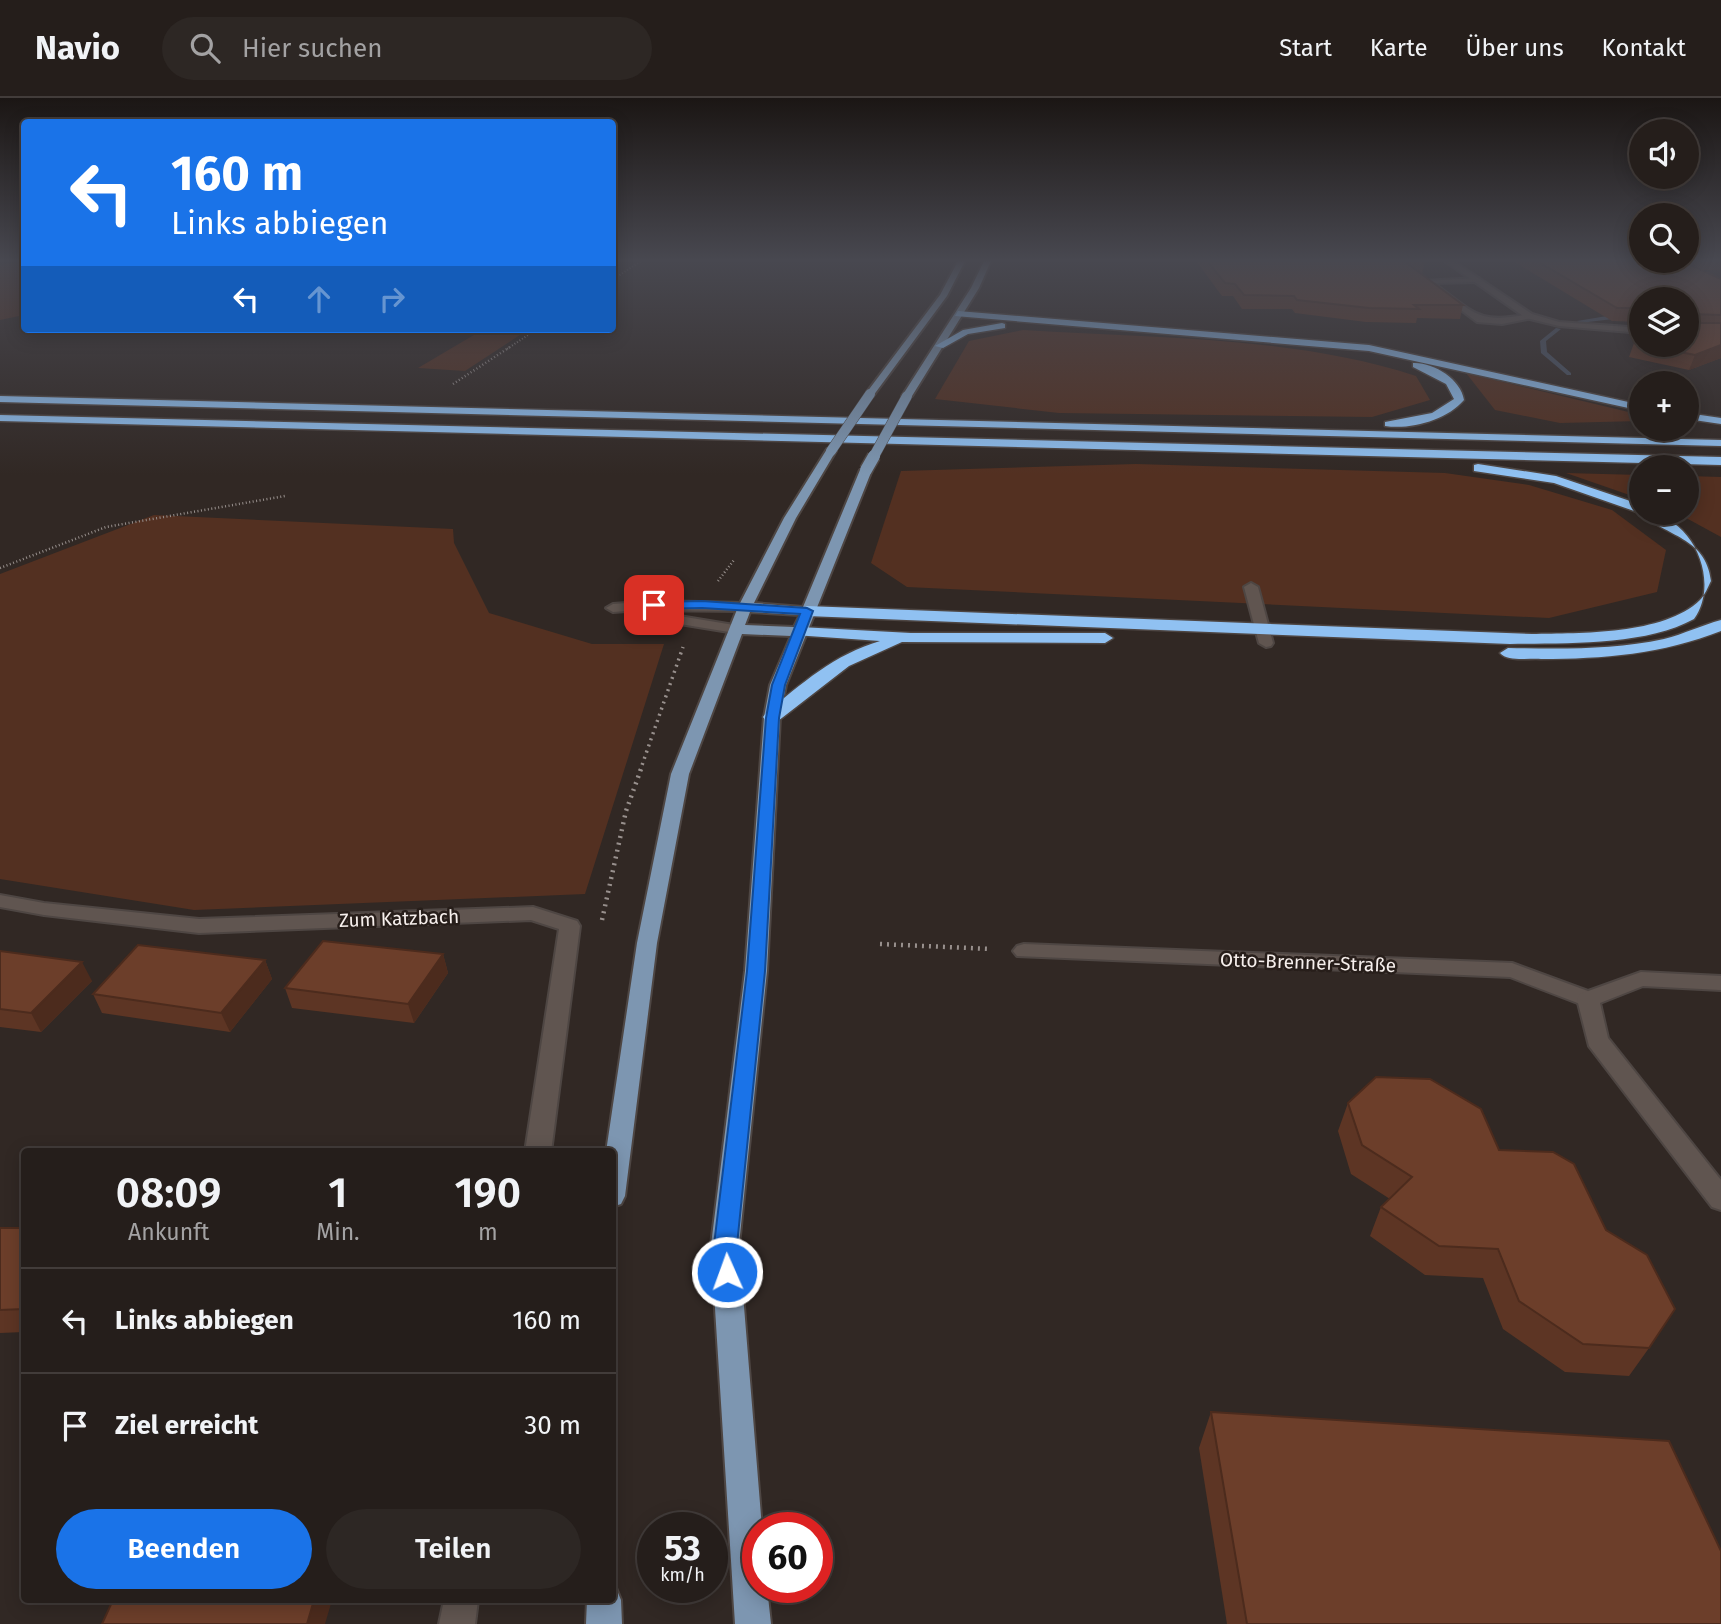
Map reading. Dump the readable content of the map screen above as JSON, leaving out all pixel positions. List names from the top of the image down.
{
  "streets": {
    "street": ["Zum Katzbach", "Otto-Brenner-Straße"]
  },
  "page": {
    "header": "Navio",
    "search": "Hier suchen",
    "nav": [
      "Start",
      "Karte",
      "Über uns",
      "Kontakt"
    ],
    "map_buttons": ["+", "−"],
    "turn": ["160 m", "Links abbiegen"],
    "eta": [
      "08:09",
      "Ankunft",
      "1",
      "Min.",
      "190",
      "m"
    ],
    "list": [
      {
        "name": "Links abbiegen",
        "value": "160 m"
      },
      {
        "name": "Ziel erreicht",
        "value": "30 m"
      }
    ],
    "buttons": ["Beenden", "Teilen"],
    "speed": "53 km/h",
    "limit": "60"
  }
}
